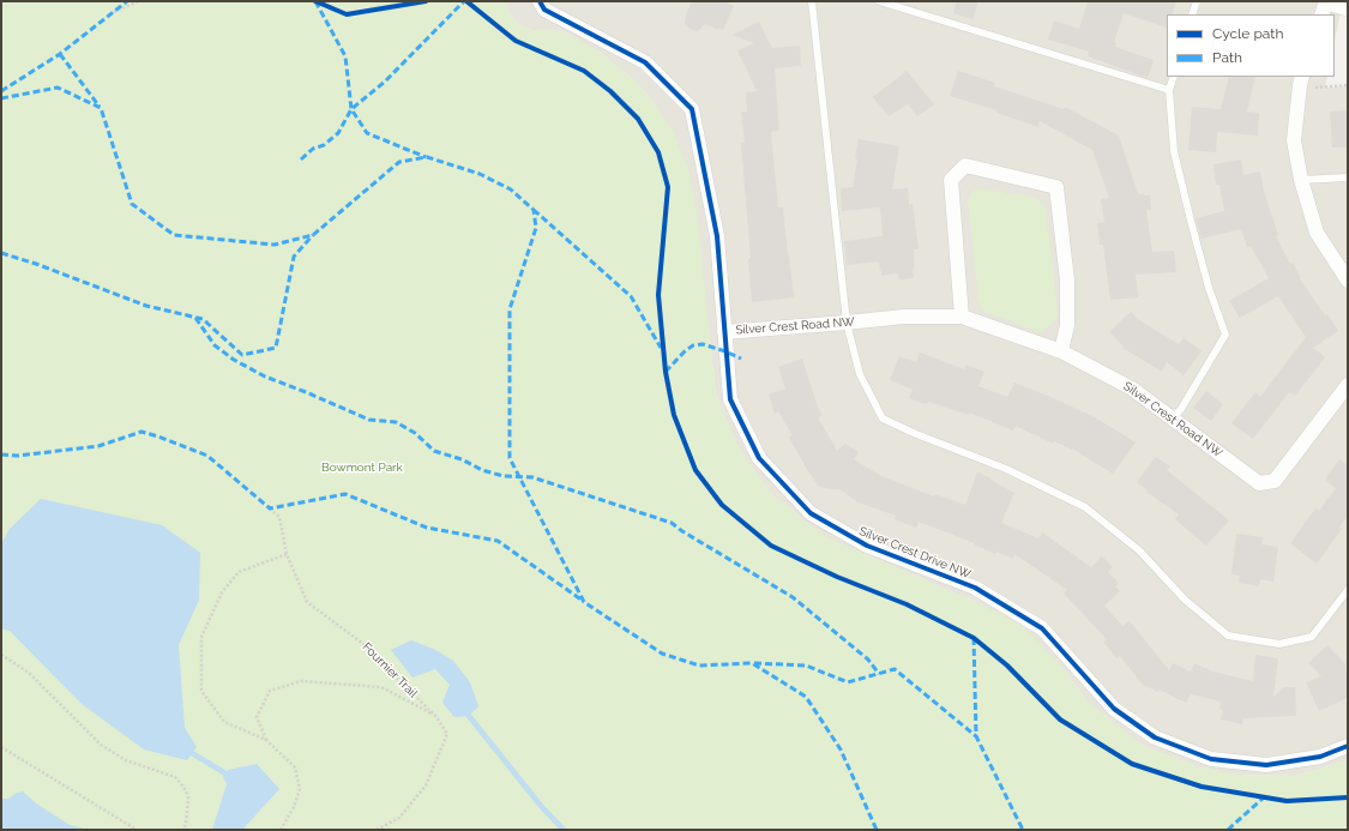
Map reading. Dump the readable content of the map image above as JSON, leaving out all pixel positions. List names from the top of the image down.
{
  "streets": {
    "street": ["Silver Crest Road NW", "Silver Crest Drive NW"],
    "path": ["Fournier Trail"]
  },
  "crossings": [
    ["Silver Crest Road NW", "Silver Crest Drive NW"]
  ],
  "parks": ["Bowmont Park"],
  "legend": ["Cycle path", "Path"]
}
